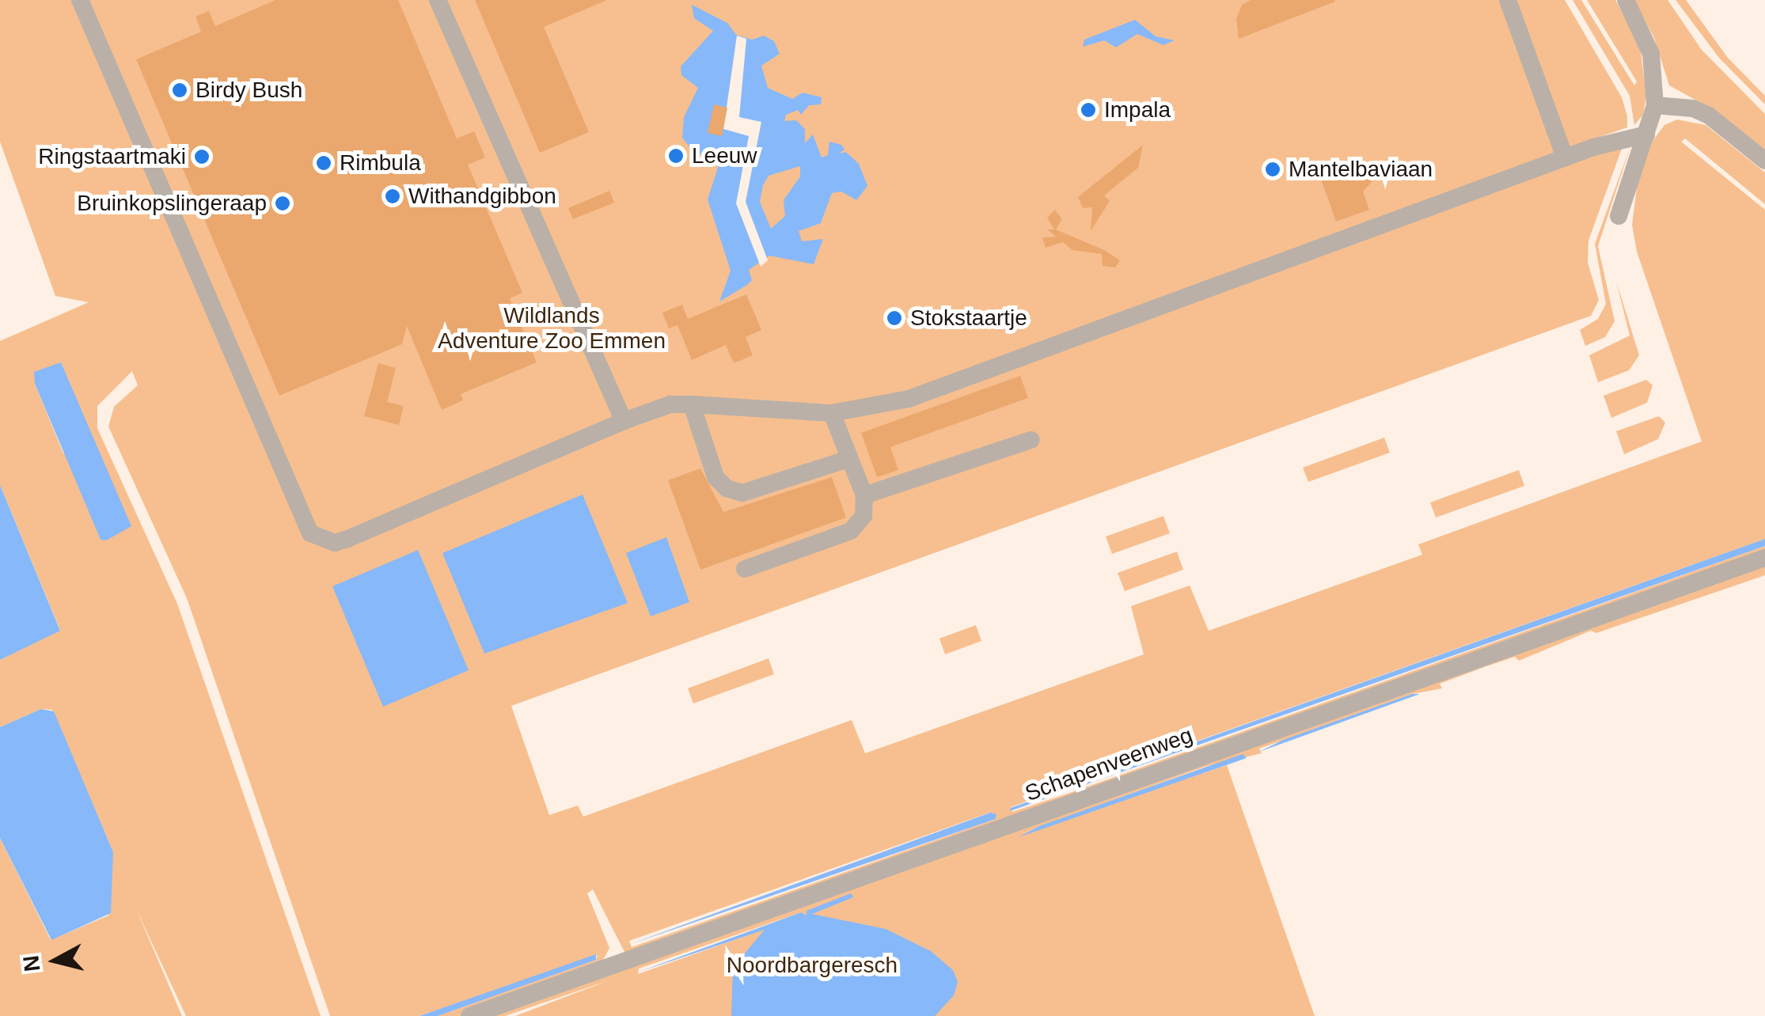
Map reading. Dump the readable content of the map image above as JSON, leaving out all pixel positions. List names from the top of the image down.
{
  "streets": {
    "street": ["Schapenveenweg"]
  },
  "parks": ["Wildlands Adventure Zoo Emmen", "Noordbargeresch"],
  "places": [
    "Birdy Bush",
    "Impala",
    "Leeuw",
    "Ringstaartmaki",
    "Rimbula",
    "Mantelbaviaan",
    "Withandgibbon",
    "Bruinkopslingeraap",
    "Stokstaartje"
  ],
  "north": "left"
}
